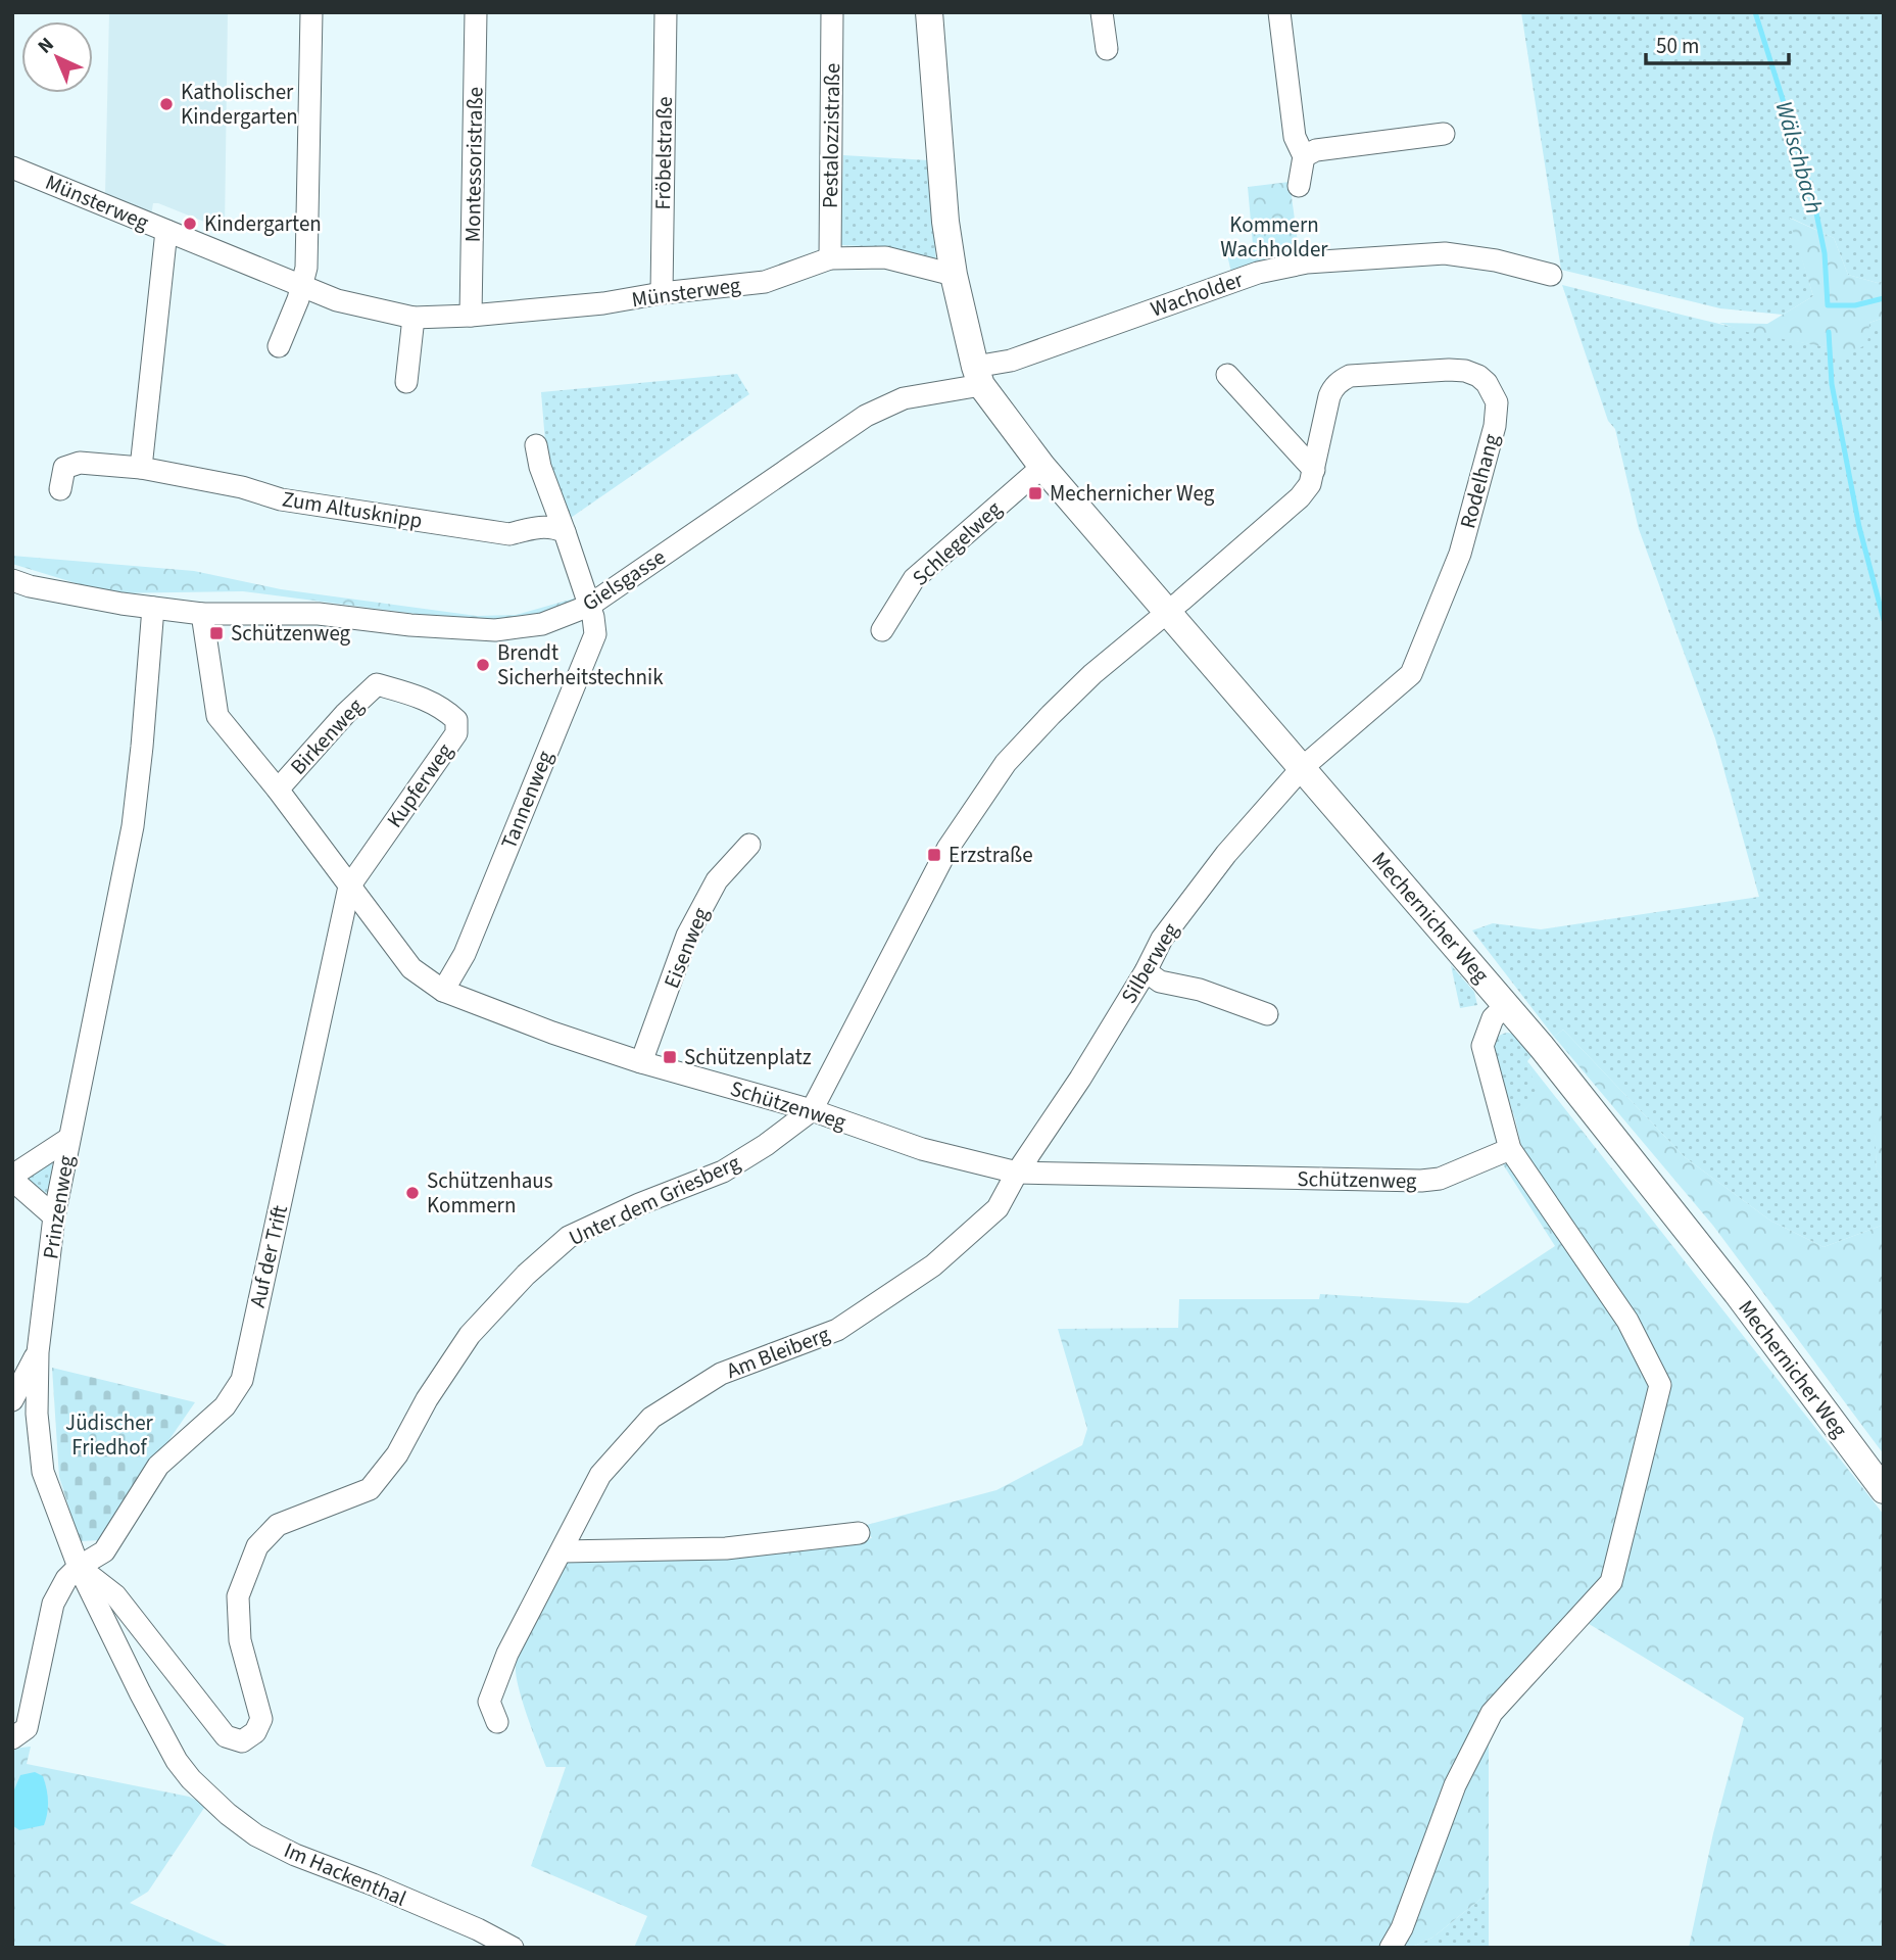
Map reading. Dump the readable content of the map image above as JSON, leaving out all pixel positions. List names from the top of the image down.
{
  "streets": {
    "street": [
      "Pestalozzistraße",
      "Fröbelstraße",
      "Montessoristraße",
      "Münsterweg",
      "Wacholder",
      "Rodelhang",
      "Zum Altusknipp",
      "Schlegelweg",
      "Gielsgasse",
      "Birkenweg",
      "Kupferweg",
      "Tannenweg",
      "Mechernicher Weg",
      "Eisenweg",
      "Silberweg",
      "Schützenweg",
      "Unter dem Griesberg",
      "Prinzenweg",
      "Auf der Trift",
      "Am Bleiberg",
      "Im Hackenthal"
    ]
  },
  "crossings": [
    ["Pestalozzistraße", "Münsterweg"],
    ["Fröbelstraße", "Münsterweg"],
    ["Montessoristraße", "Münsterweg"],
    ["Münsterweg", "Mechernicher Weg"],
    ["Wacholder", "Gielsgasse"],
    ["Wacholder", "Mechernicher Weg"],
    ["Rodelhang", "Mechernicher Weg"],
    ["Rodelhang", "Silberweg"],
    ["Schlegelweg", "Mechernicher Weg"],
    ["Gielsgasse", "Tannenweg"],
    ["Gielsgasse", "Mechernicher Weg"],
    ["Gielsgasse", "Schützenweg"],
    ["Gielsgasse", "Prinzenweg"],
    ["Birkenweg", "Kupferweg"],
    ["Birkenweg", "Schützenweg"],
    ["Kupferweg", "Schützenweg"],
    ["Kupferweg", "Auf der Trift"],
    ["Tannenweg", "Schützenweg"],
    ["Mechernicher Weg", "Silberweg"],
    ["Eisenweg", "Schützenweg"],
    ["Silberweg", "Schützenweg"],
    ["Silberweg", "Am Bleiberg"],
    ["Schützenweg", "Unter dem Griesberg"],
    ["Schützenweg", "Auf der Trift"],
    ["Schützenweg", "Am Bleiberg"],
    ["Unter dem Griesberg", "Prinzenweg"],
    ["Unter dem Griesberg", "Auf der Trift"],
    ["Prinzenweg", "Auf der Trift"],
    ["Prinzenweg", "Im Hackenthal"]
  ],
  "water": ["Wälschbach"],
  "parks": ["Kommern Wachholder", "Jüdischer Friedhof"],
  "places": {
    "other": [
      "Katholischer Kindergarten",
      "Kindergarten",
      "Brendt Sicherheitstechnik",
      "Schützenhaus Kommern"
    ],
    "transit": [
      "Mechernicher Weg",
      "Schützenweg",
      "Erzstraße",
      "Schützenplatz"
    ]
  },
  "scale_bar": "50 m",
  "north": "top left"
}
